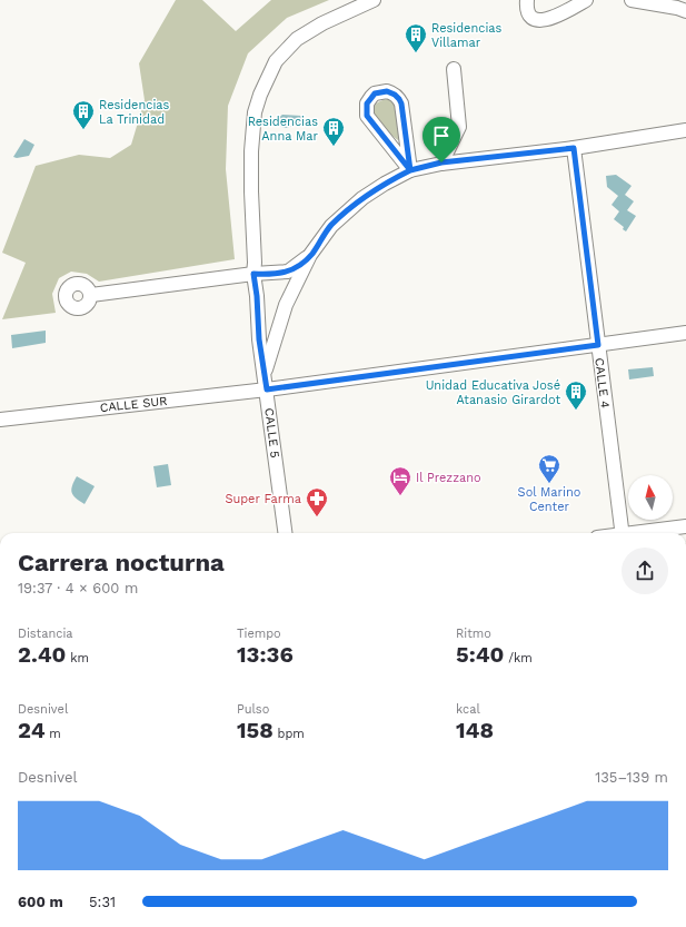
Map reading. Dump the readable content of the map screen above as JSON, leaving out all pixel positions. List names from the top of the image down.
{
  "streets": {
    "street": ["CALLE 4", "CALLE SUR", "CALLE 5"]
  },
  "crossings": [
    ["CALLE 4", "CALLE SUR"],
    ["CALLE SUR", "CALLE 5"]
  ],
  "places": {
    "building": [
      "Residencias Villamar",
      "Residencias La Trinidad",
      "Residencias Anna Mar",
      "Unidad Educativa José Atanasio Girardot"
    ],
    "supermarket": ["Sol Marino Center"],
    "hotel": ["Il Prezzano"],
    "pharmacy": ["Super Farma"]
  },
  "north": "top",
  "page": {
    "heading": ["Carrera nocturna", "19:37 · 4 × 600 m"],
    "stats": [
      ["Distancia", "2.40 km"],
      ["Tiempo", "13:36"],
      ["Ritmo", "5:40 /km"],
      ["Desnivel", "24 m"],
      ["Pulso", "158 bpm"],
      ["kcal", "148"]
    ],
    "chart": ["Desnivel", "135–139 m"],
    "list": [
      {
        "name": "600 m",
        "note": "5:31"
      }
    ]
  }
}
